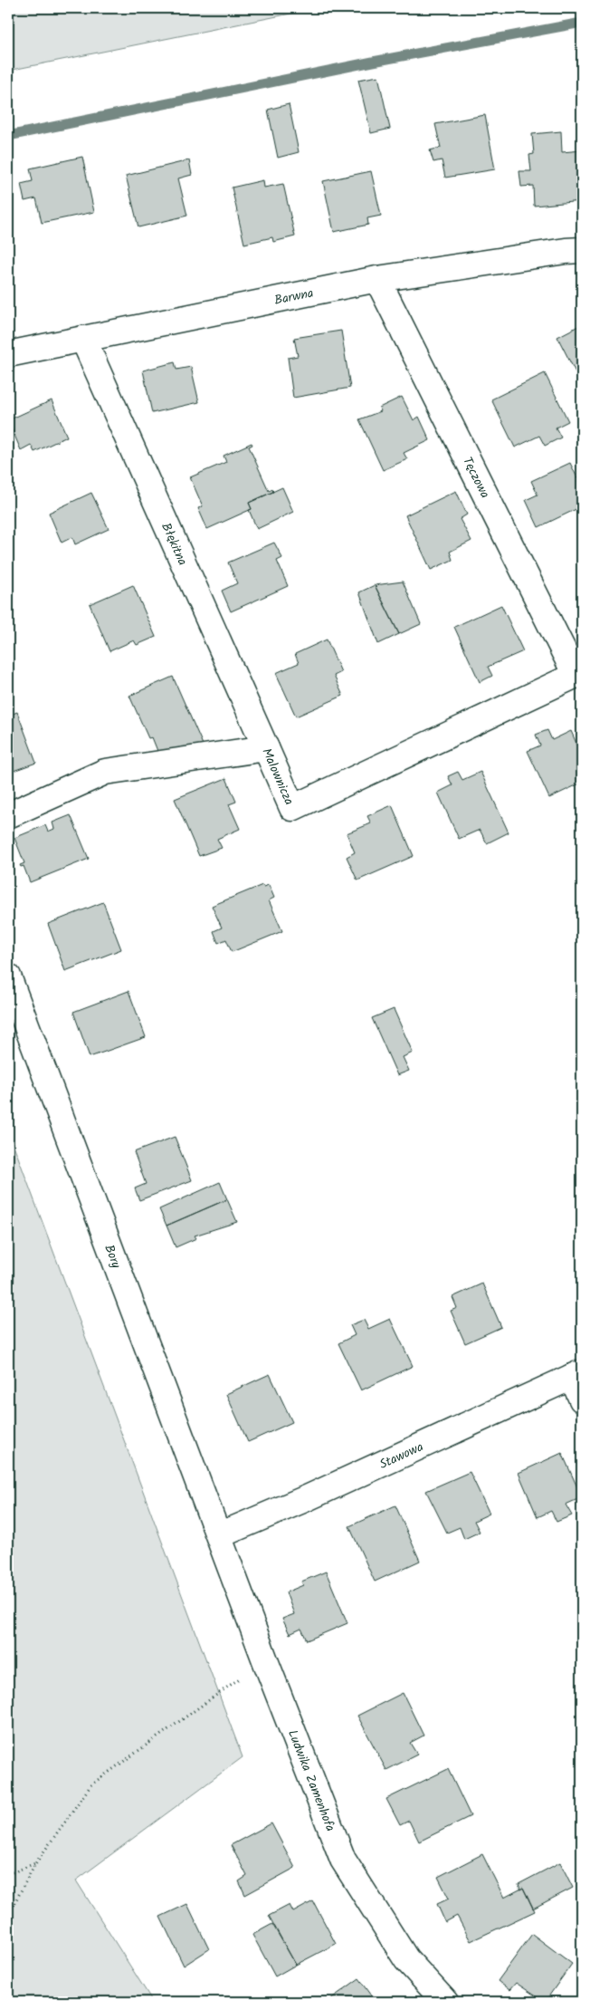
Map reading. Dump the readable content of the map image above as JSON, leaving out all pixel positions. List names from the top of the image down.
{
  "streets": {
    "street": [
      "Barwna",
      "Tęczowa",
      "Błękitna",
      "Malownicza",
      "Bory",
      "Stawowa",
      "Ludwika Zamenhofa"
    ]
  },
  "crossings": [
    ["Barwna", "Tęczowa"],
    ["Barwna", "Błękitna"],
    ["Tęczowa", "Malownicza"],
    ["Błękitna", "Malownicza"],
    ["Bory", "Stawowa"],
    ["Bory", "Ludwika Zamenhofa"],
    ["Stawowa", "Ludwika Zamenhofa"]
  ]
}
